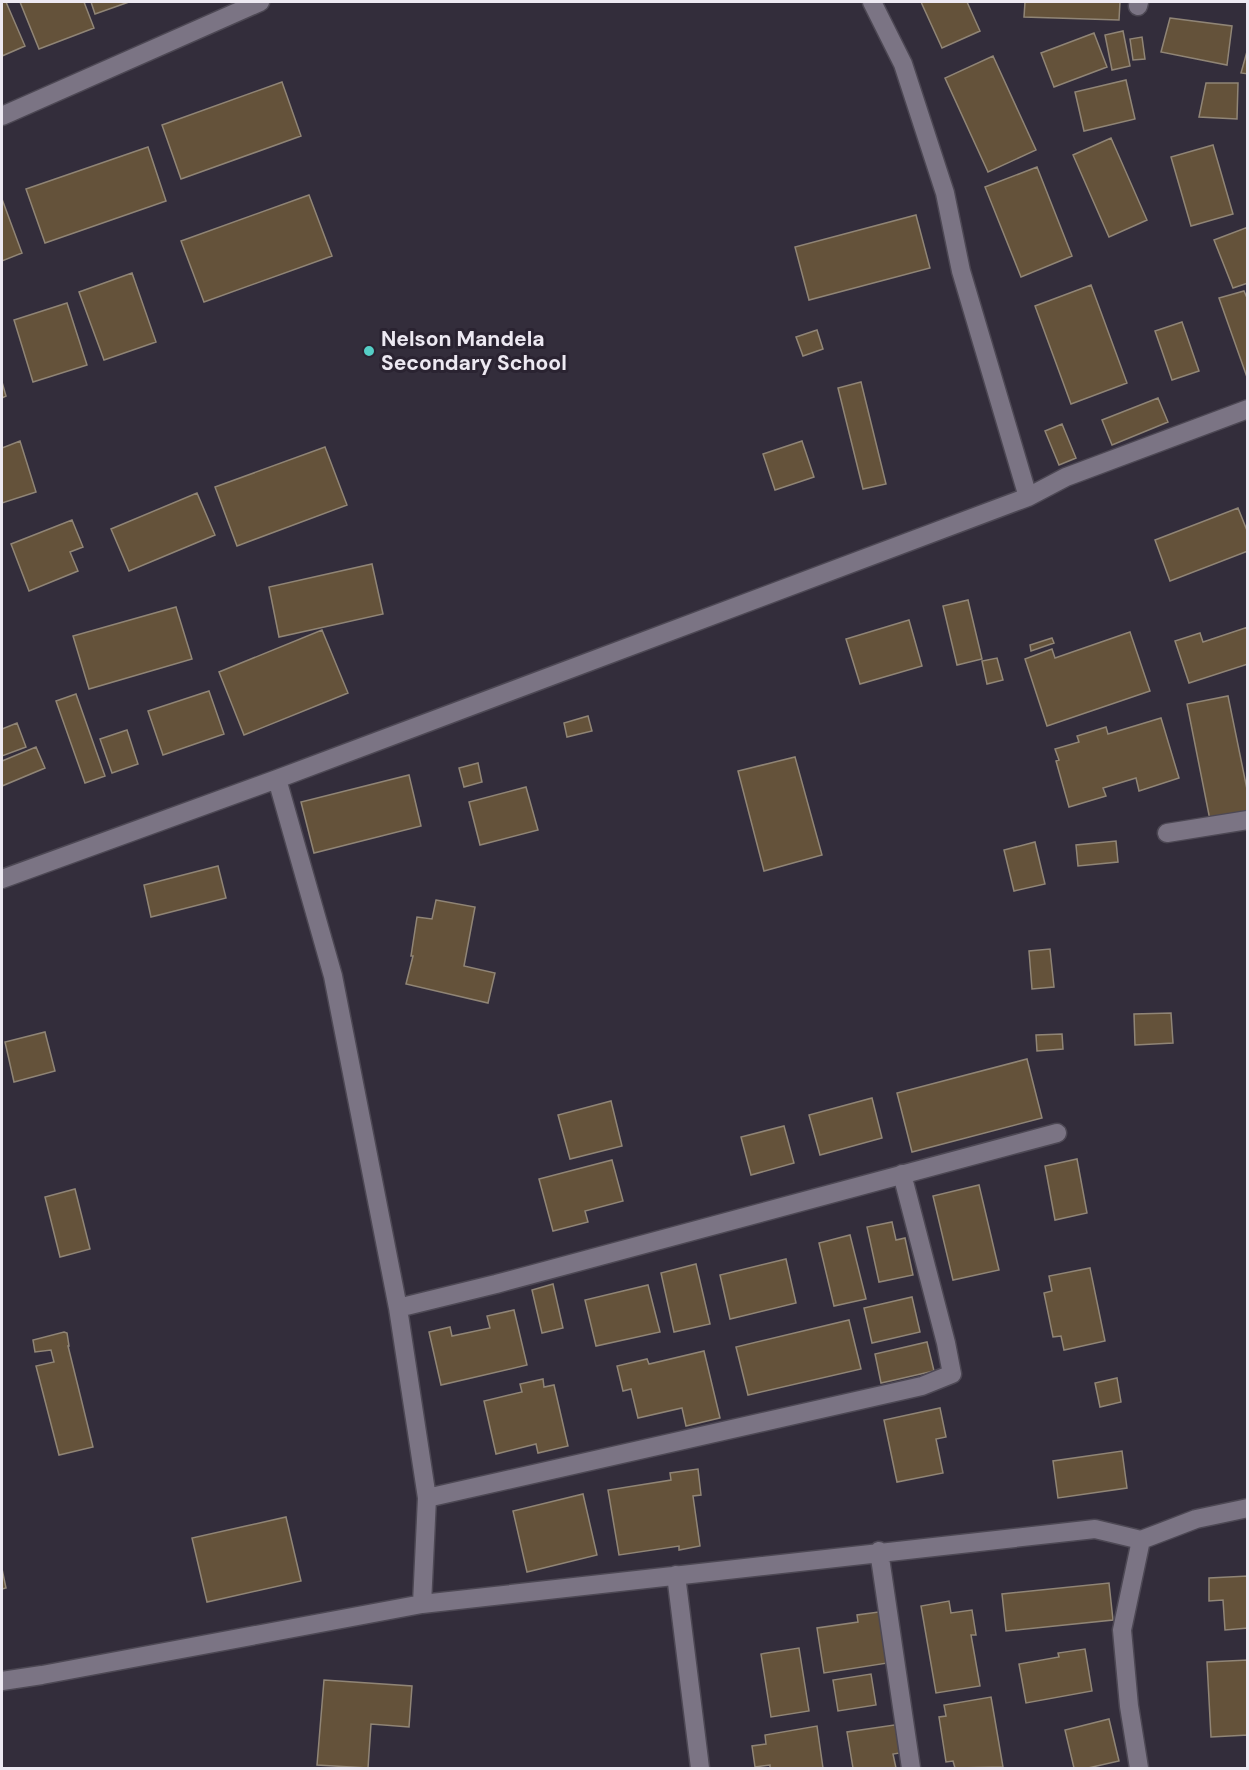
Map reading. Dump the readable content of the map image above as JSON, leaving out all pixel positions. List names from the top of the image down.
{
  "places": ["Nelson Mandela Secondary School"]
}
